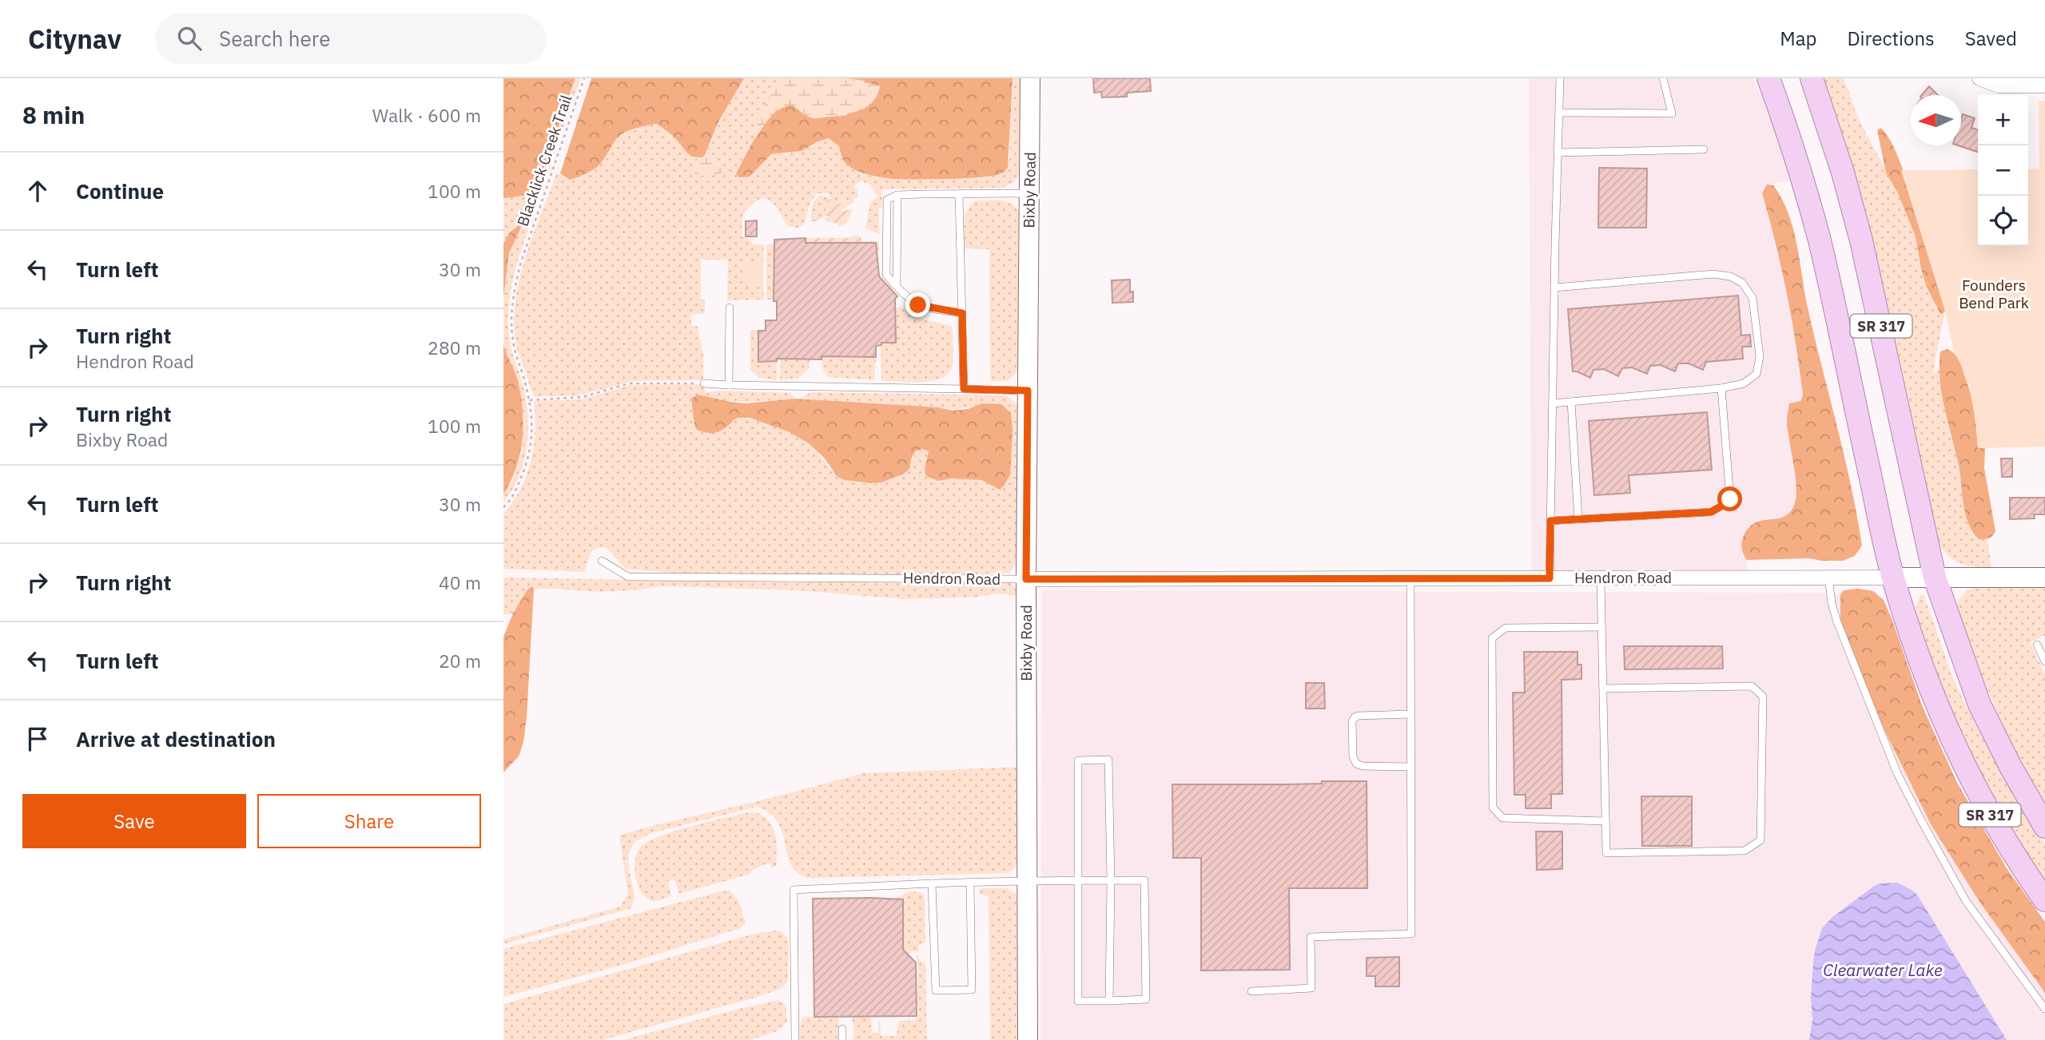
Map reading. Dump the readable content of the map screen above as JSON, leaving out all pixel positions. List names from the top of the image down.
{
  "streets": {
    "main road": ["SR 317"],
    "street": ["Bixby Road", "Hendron Road"],
    "path": ["Blacklick Creek Trail"]
  },
  "crossings": [
    ["Bixby Road", "Hendron Road"],
    ["SR 317", "Hendron Road"]
  ],
  "water": ["Clearwater Lake"],
  "parks": ["Founders Bend Park"],
  "north": "left",
  "page": {
    "header": "Citynav",
    "search": "Search here",
    "nav": ["Map", "Directions", "Saved"],
    "heading": ["8 min", "Walk · 600 m"],
    "map_buttons": ["+", "−"],
    "list": [
      ["Continue", "100 m"],
      ["Turn left", "30 m"],
      ["Turn right", "Hendron Road", "280 m"],
      ["Turn right", "Bixby Road", "100 m"],
      ["Turn left", "30 m"],
      ["Turn right", "40 m"],
      ["Turn left", "20 m"],
      "Arrive at destination"
    ],
    "buttons": ["Save", "Share"]
  }
}
